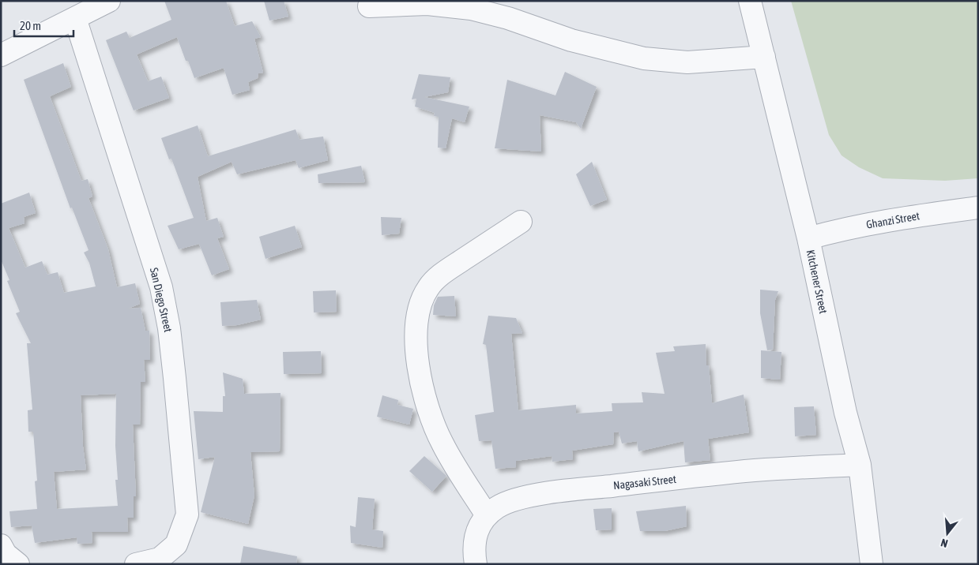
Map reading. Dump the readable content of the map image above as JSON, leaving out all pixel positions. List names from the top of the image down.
{
  "streets": {
    "street": [
      "Ghanzi Street",
      "Kitchener Street",
      "San Diego Street",
      "Nagasaki Street"
    ]
  },
  "crossings": [
    ["Ghanzi Street", "Kitchener Street"],
    ["Kitchener Street", "Nagasaki Street"]
  ],
  "scale_bar": "20 m",
  "north": "bottom"
}
